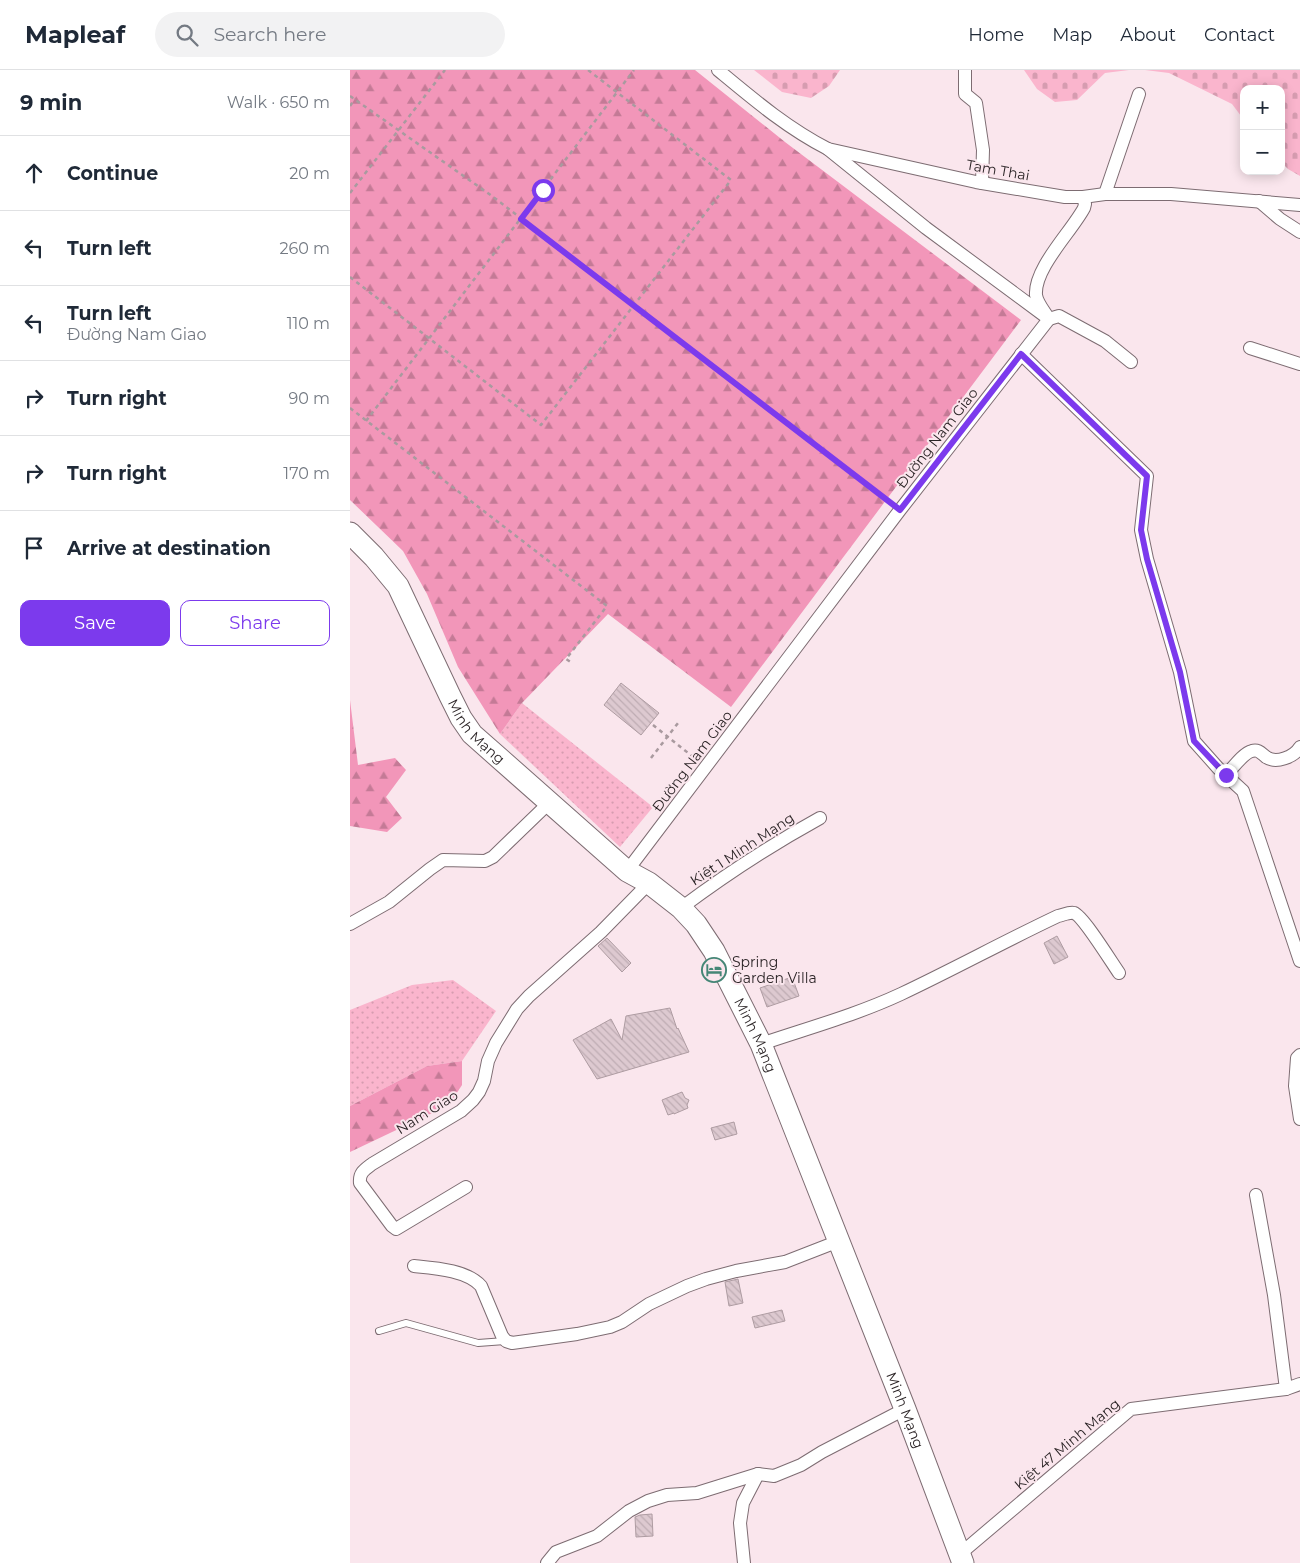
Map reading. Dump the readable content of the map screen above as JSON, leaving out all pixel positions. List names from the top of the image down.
{
  "streets": {
    "highway": ["Minh Mạng"],
    "street": [
      "Tam Thai",
      "Đường Nam Giao",
      "Kiệt 1 Minh Mạng",
      "Nam Giao",
      "Kiệt 47 Minh Mạng"
    ]
  },
  "crossings": [
    ["Đường Nam Giao", "Minh Mạng"],
    ["Minh Mạng", "Kiệt 1 Minh Mạng"],
    ["Minh Mạng", "Nam Giao"],
    ["Minh Mạng", "Kiệt 47 Minh Mạng"]
  ],
  "places": {
    "hotel": ["Spring Garden Villa"]
  },
  "page": {
    "header": "Mapleaf",
    "search": "Search here",
    "nav": [
      "Home",
      "Map",
      "About",
      "Contact"
    ],
    "heading": ["9 min", "Walk · 650 m"],
    "map_buttons": ["+", "−"],
    "list": [
      ["Continue", "20 m"],
      ["Turn left", "260 m"],
      ["Turn left", "Đường Nam Giao", "110 m"],
      ["Turn right", "90 m"],
      ["Turn right", "170 m"],
      "Arrive at destination"
    ],
    "buttons": ["Save", "Share"]
  }
}
